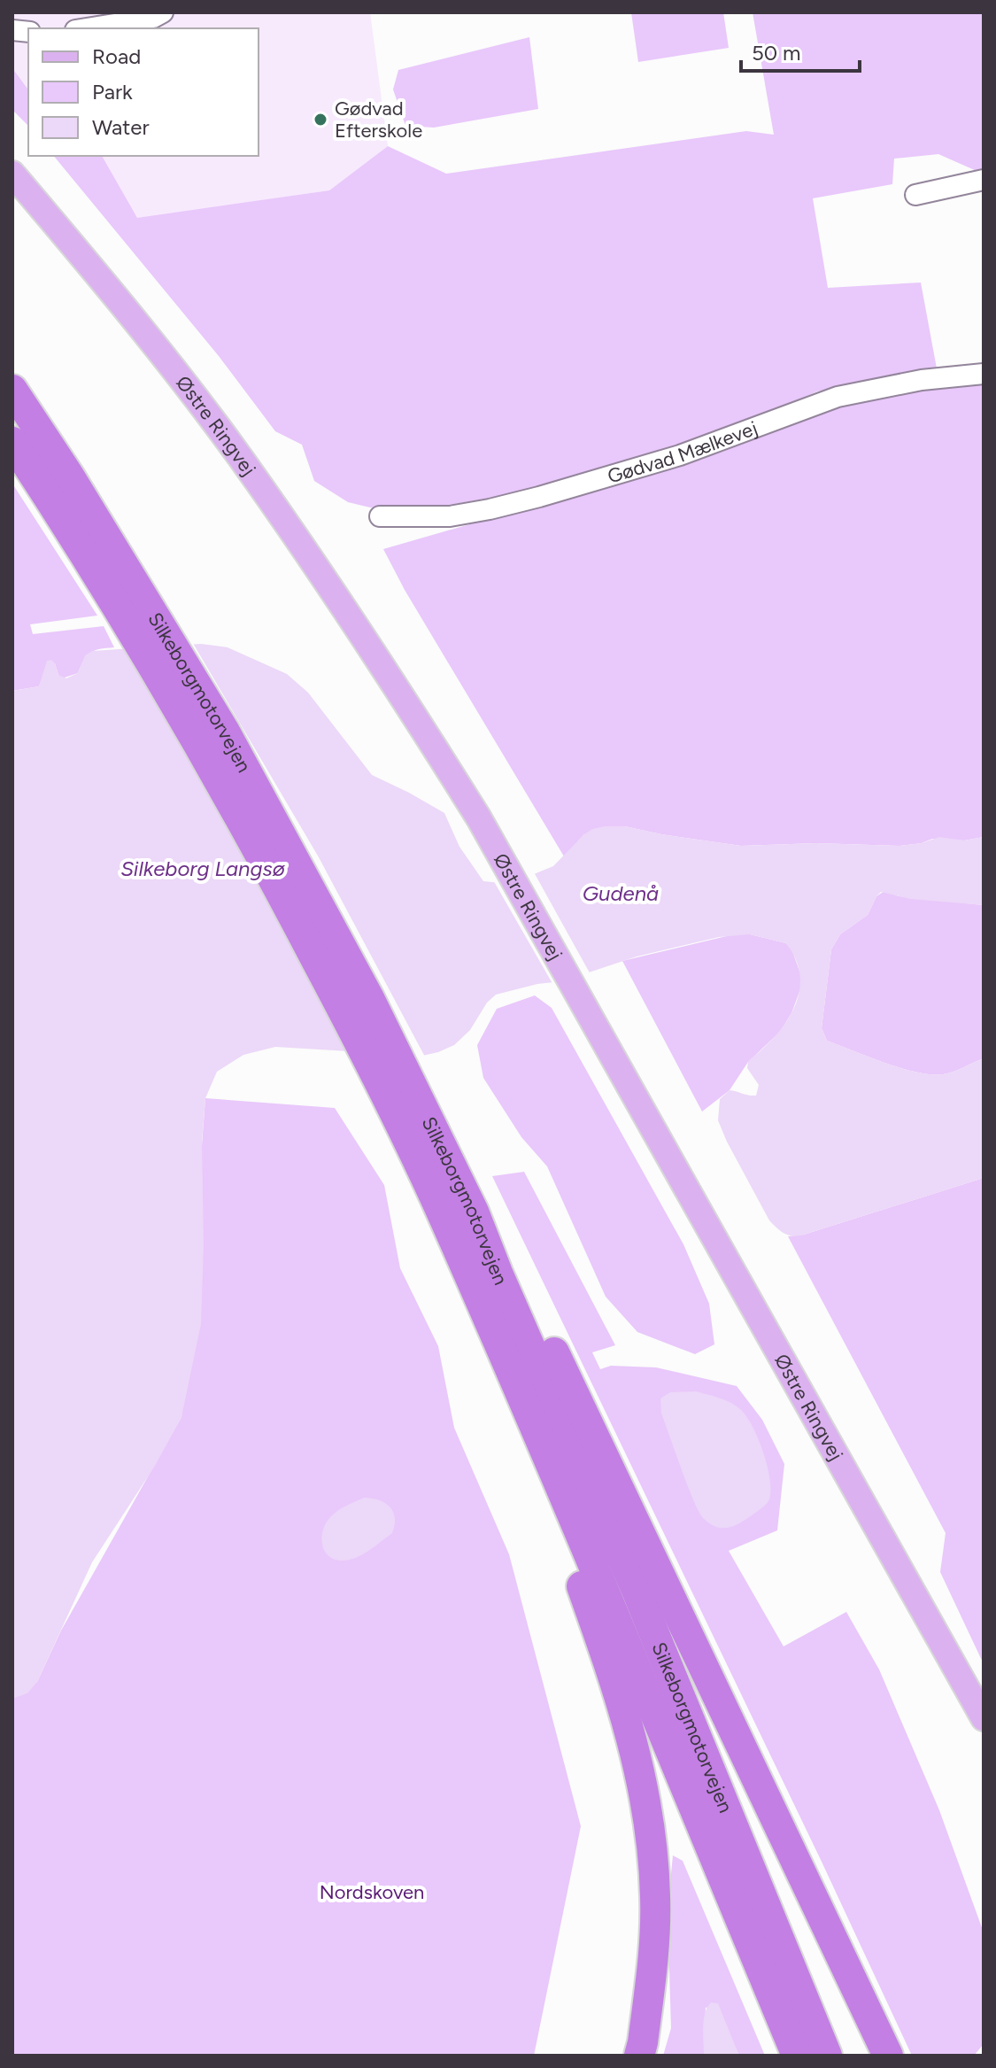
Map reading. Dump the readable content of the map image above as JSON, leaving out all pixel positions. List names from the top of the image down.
{
  "streets": {
    "highway": ["Silkeborgmotorvejen"],
    "main road": ["Østre Ringvej"],
    "street": ["Gødvad Mælkevej"]
  },
  "water": ["Silkeborg Langsø", "Gudenå"],
  "parks": ["Nordskoven"],
  "places": ["Gødvad Efterskole"],
  "legend": ["Road", "Park", "Water"],
  "scale_bar": "50 m"
}
